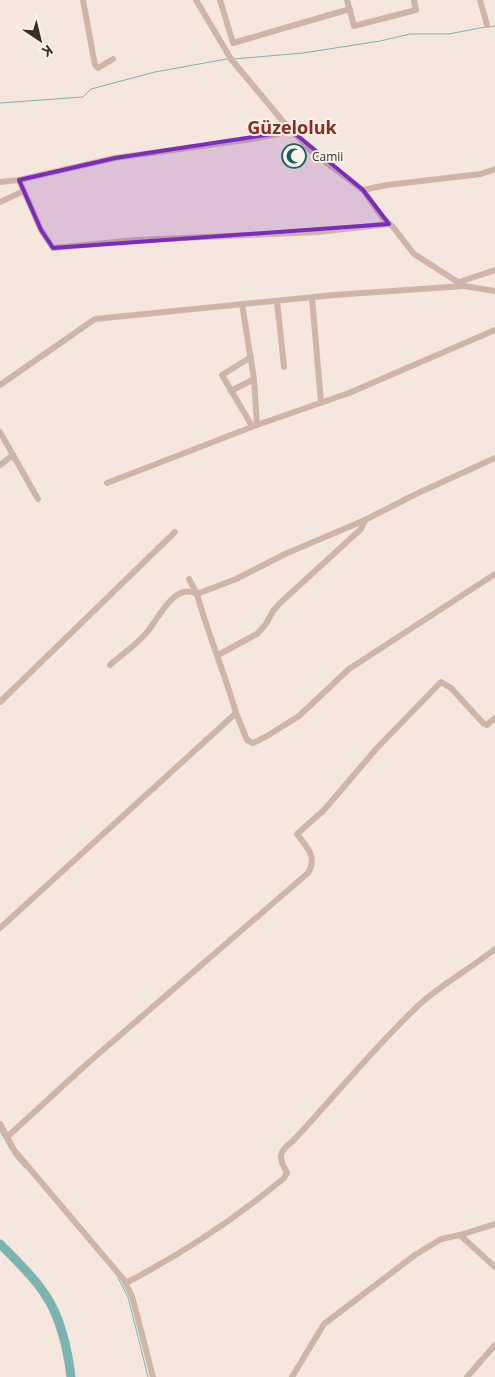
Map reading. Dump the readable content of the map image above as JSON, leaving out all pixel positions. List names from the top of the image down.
{
  "districts": ["Güzeloluk"],
  "places": {
    "mosque": ["Camii"]
  },
  "north": "bottom right"
}
